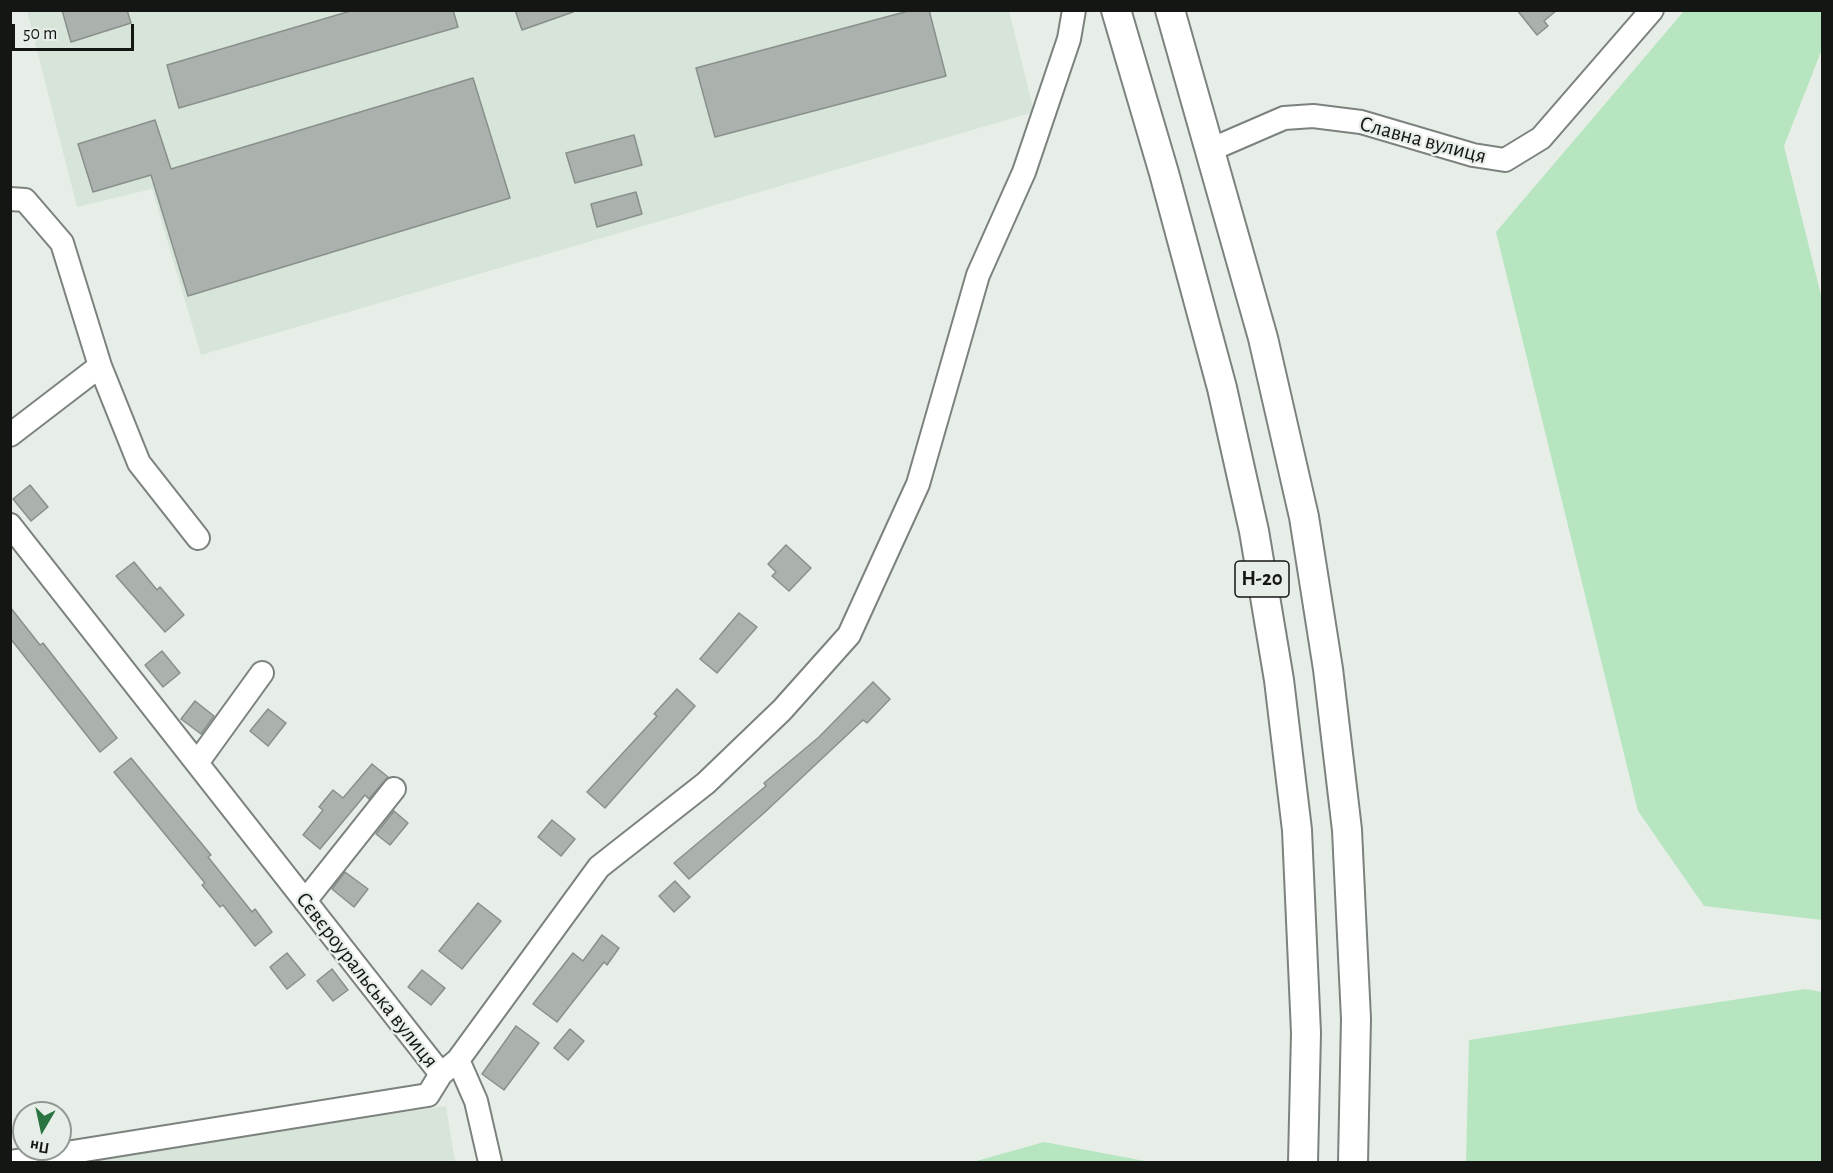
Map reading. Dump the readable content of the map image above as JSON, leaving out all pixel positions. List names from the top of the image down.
{
  "streets": {
    "main road": ["Н-20"],
    "street": ["Славна вулиця", "Сєвєроуральська вулиця"]
  },
  "crossings": [
    ["Славна вулиця", "Н-20"]
  ],
  "scale_bar": "50 m",
  "north": "bottom"
}
